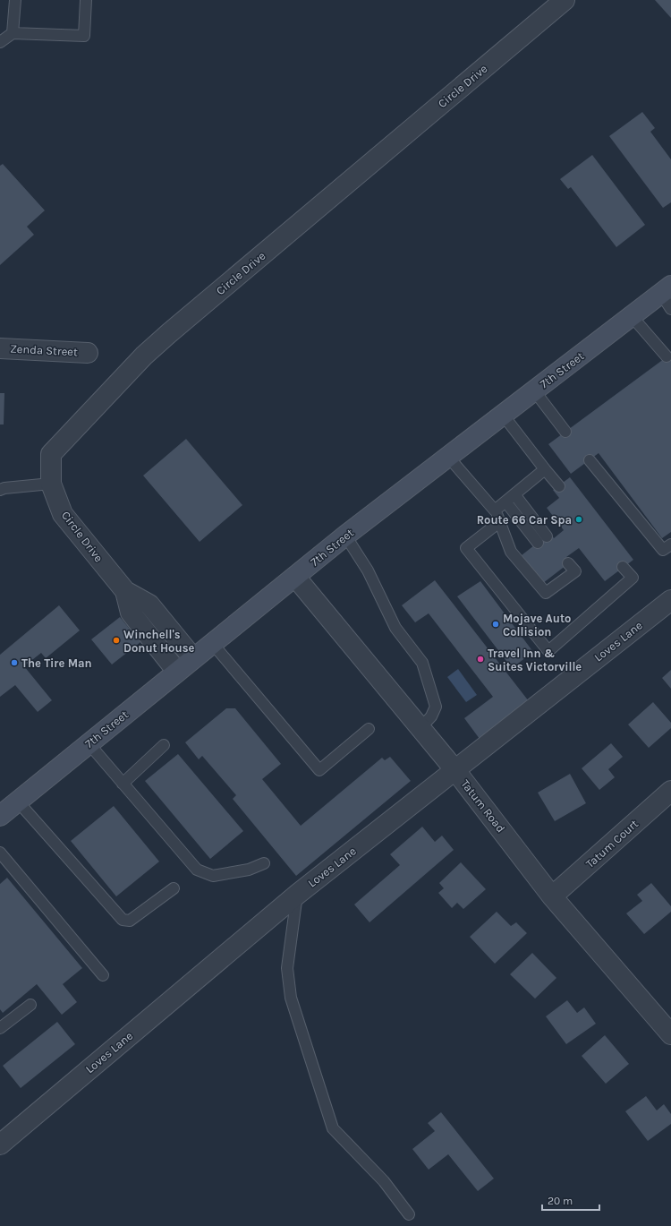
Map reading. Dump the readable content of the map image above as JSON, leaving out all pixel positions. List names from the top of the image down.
{
  "streets": {
    "main road": ["7th Street"],
    "street": [
      "Circle Drive",
      "Zenda Street",
      "Loves Lane",
      "Tatum Road",
      "Tatum Court"
    ]
  },
  "crossings": [
    ["Circle Drive", "7th Street"],
    ["7th Street", "Tatum Road"],
    ["Loves Lane", "Tatum Road"],
    ["Tatum Road", "Tatum Court"]
  ],
  "places": [
    "Route 66 Car Spa",
    "Mojave Auto Collision",
    "Winchell's Donut House",
    "Travel Inn & Suites Victorville",
    "The Tire Man"
  ],
  "scale_bar": "20 m"
}
